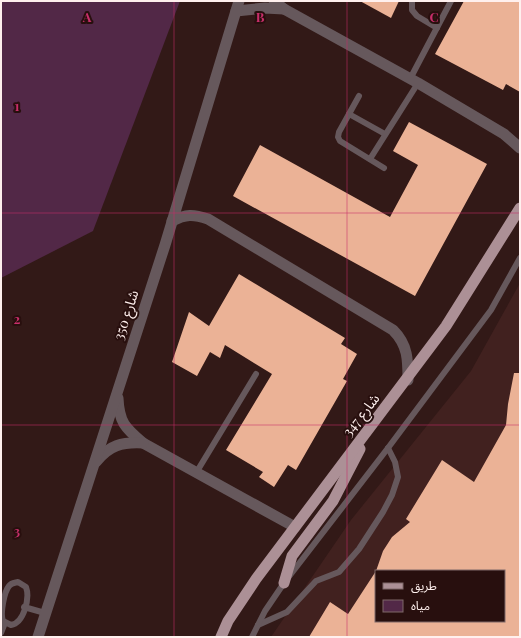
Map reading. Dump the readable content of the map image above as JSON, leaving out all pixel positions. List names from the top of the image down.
{
  "streets": {
    "main road": ["شارع 347"],
    "street": ["شارع 350"]
  },
  "legend": ["طريق", "مياه"],
  "grid": {
    "columns": ["A", "B", "C"],
    "rows": ["1", "2", "3"]
  }
}
